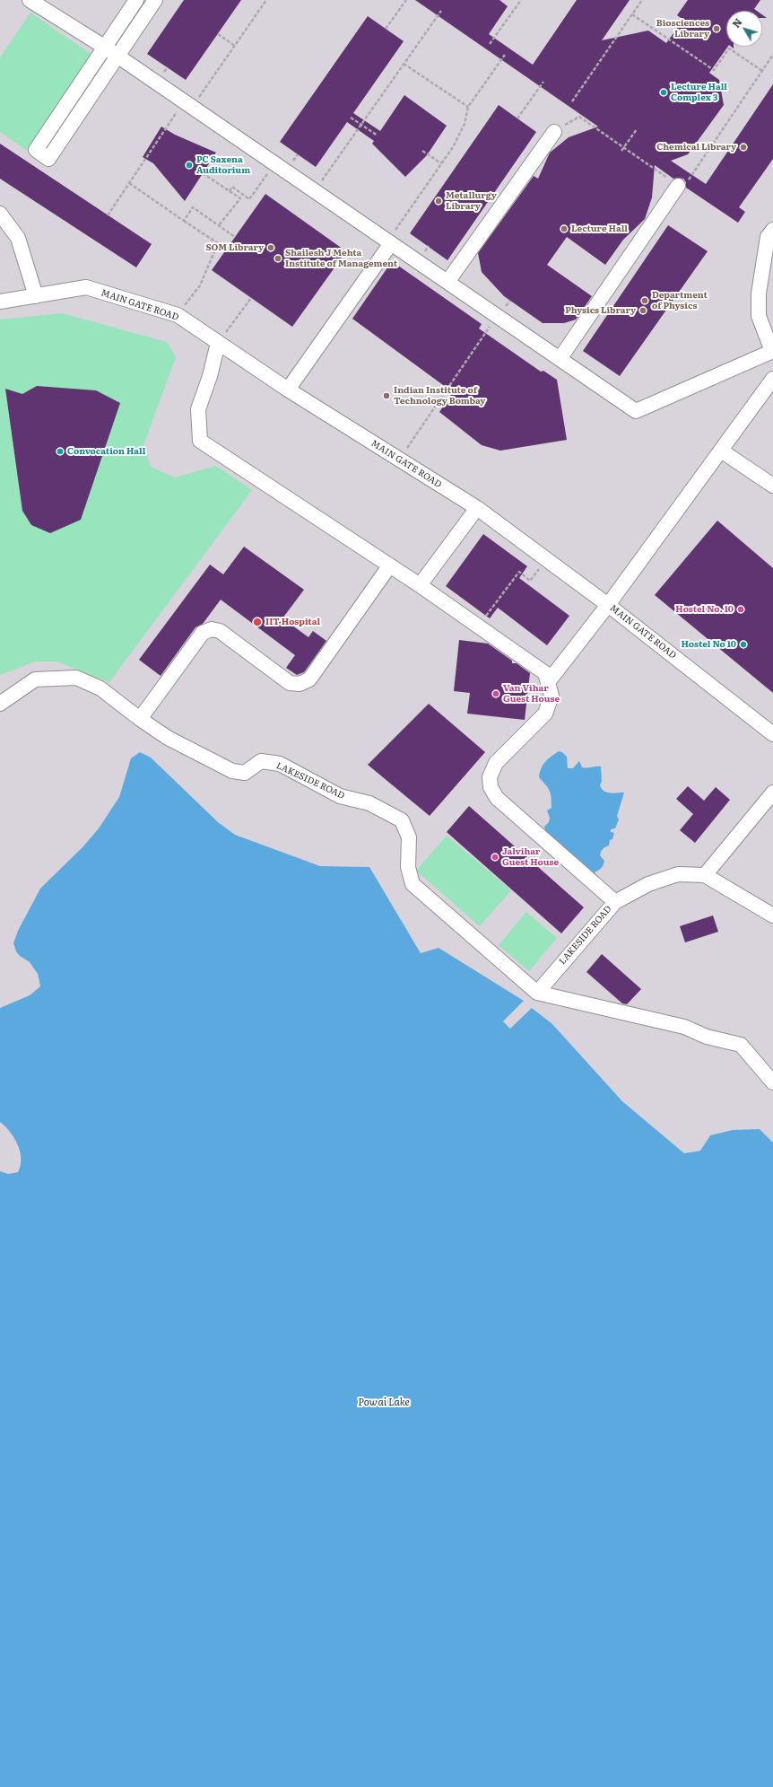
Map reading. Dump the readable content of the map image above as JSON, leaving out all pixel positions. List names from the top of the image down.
{
  "streets": {
    "street": ["MAIN GATE ROAD", "LAKESIDE ROAD"]
  },
  "water": ["Powai Lake"],
  "places": [
    "Biosciences Library",
    "Lecture Hall Complex 3",
    "Chemical Library",
    "PC Saxena Auditorium",
    "Metallurgy Library",
    "Lecture Hall",
    "SOM Library",
    "Shailesh J Mehta Institute of Management",
    "Department of Physics",
    "Physics Library",
    "Indian Institute of Technology Bombay",
    "Convocation Hall",
    "Hostel No. 10",
    "IIT Hospital",
    "Hostel No 10",
    "Van Vihar Guest House",
    "Jalvihar Guest House"
  ],
  "north": "top left"
}
